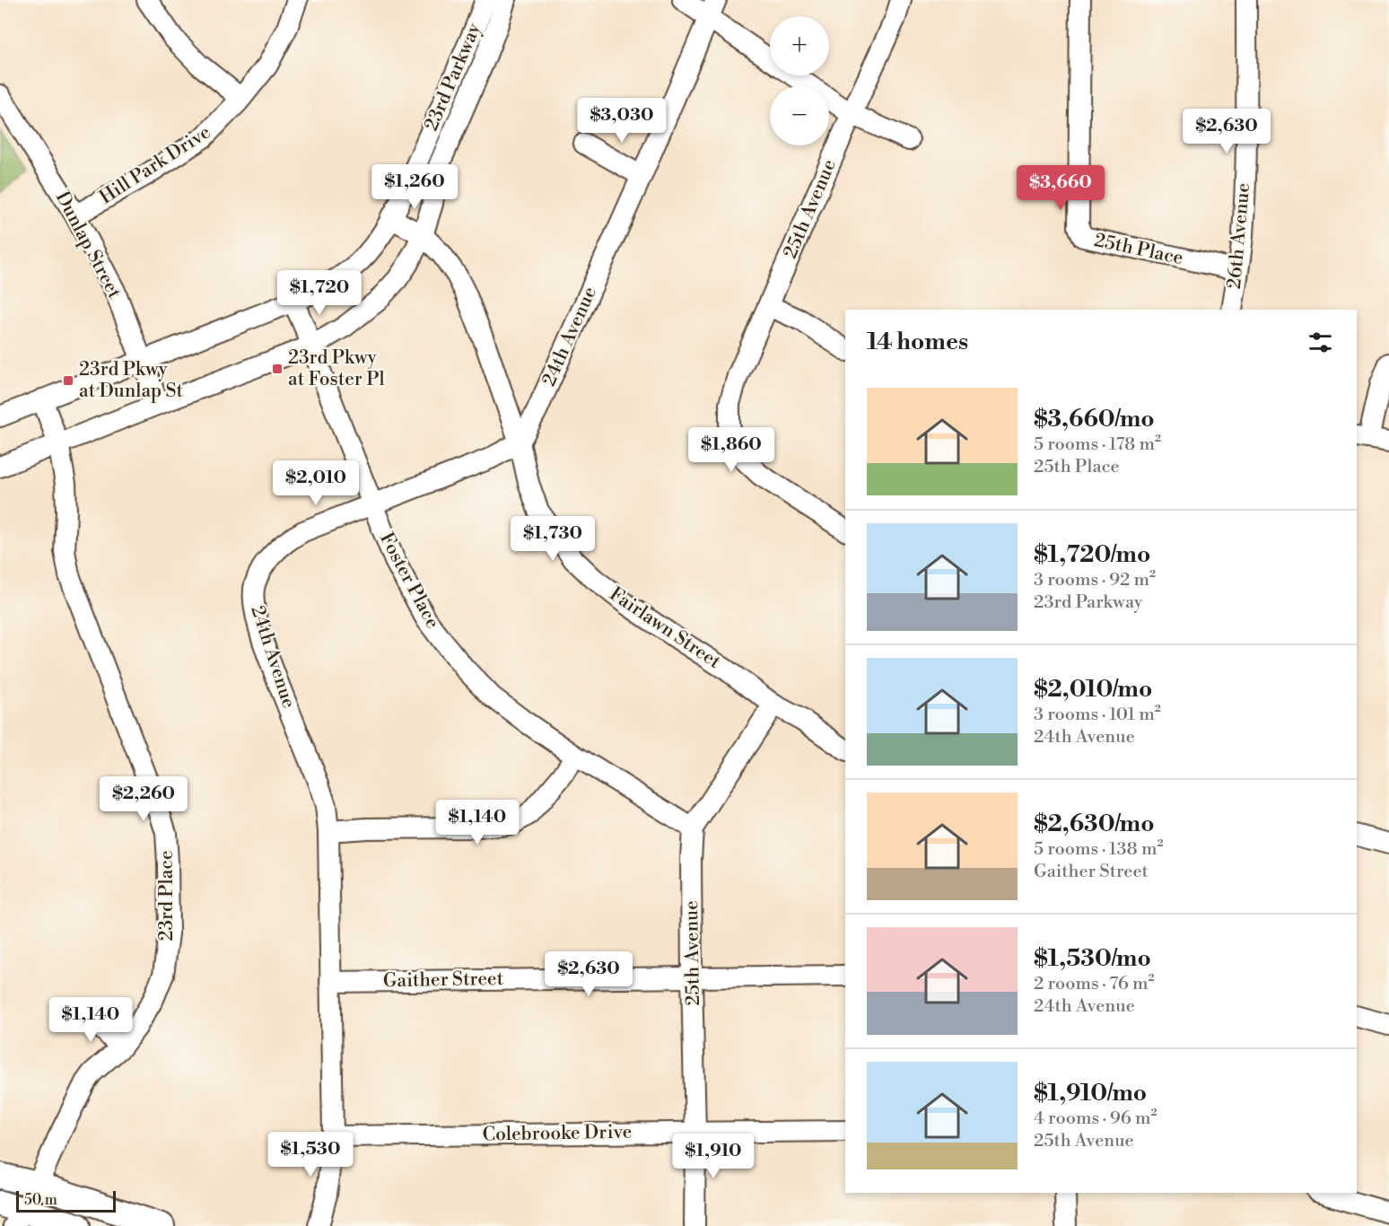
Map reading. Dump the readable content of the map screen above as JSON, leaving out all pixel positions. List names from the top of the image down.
{
  "streets": {
    "street": [
      "23rd Parkway",
      "Hill Park Drive",
      "25th Avenue",
      "26th Avenue",
      "Dunlap Street",
      "25th Place",
      "24th Avenue",
      "Foster Place",
      "Fairlawn Street",
      "23rd Place",
      "Gaither Street",
      "Colebrooke Drive"
    ]
  },
  "crossings": [
    ["23rd Parkway", "Dunlap Street"],
    ["23rd Parkway", "Foster Place"],
    ["23rd Parkway", "Fairlawn Street"],
    ["23rd Parkway", "23rd Place"],
    ["Hill Park Drive", "Dunlap Street"],
    ["25th Avenue", "Foster Place"],
    ["25th Avenue", "Fairlawn Street"],
    ["25th Avenue", "Gaither Street"],
    ["25th Avenue", "Colebrooke Drive"],
    ["26th Avenue", "25th Place"],
    ["24th Avenue", "Foster Place"],
    ["24th Avenue", "Fairlawn Street"],
    ["24th Avenue", "Gaither Street"],
    ["24th Avenue", "Colebrooke Drive"]
  ],
  "places": {
    "transit": ["23rd Pkwy at Foster Pl", "23rd Pkwy at Dunlap St"]
  },
  "scale_bar": "50 m",
  "page": {
    "map_buttons": ["+", "−"],
    "price": [
      "$3,030",
      "$2,630",
      "$1,260",
      "$3,660",
      "$1,720",
      "$1,860",
      "$2,010",
      "$1,730",
      "$2,260",
      "$1,140",
      "$2,630",
      "$1,140",
      "$1,530",
      "$1,910"
    ],
    "heading": "14 homes",
    "list": [
      {
        "name": "$3,660/mo",
        "note": "5 rooms · 178 m² · 25th Place"
      },
      {
        "name": "$1,720/mo",
        "note": "3 rooms · 92 m² · 23rd Parkway"
      },
      {
        "name": "$2,010/mo",
        "note": "3 rooms · 101 m² · 24th Avenue"
      },
      {
        "name": "$2,630/mo",
        "note": "5 rooms · 138 m² · Gaither Street"
      },
      {
        "name": "$1,530/mo",
        "note": "2 rooms · 76 m² · 24th Avenue"
      },
      {
        "name": "$1,910/mo",
        "note": "4 rooms · 96 m² · 25th Avenue"
      }
    ],
    "scale": "50 m"
  }
}
